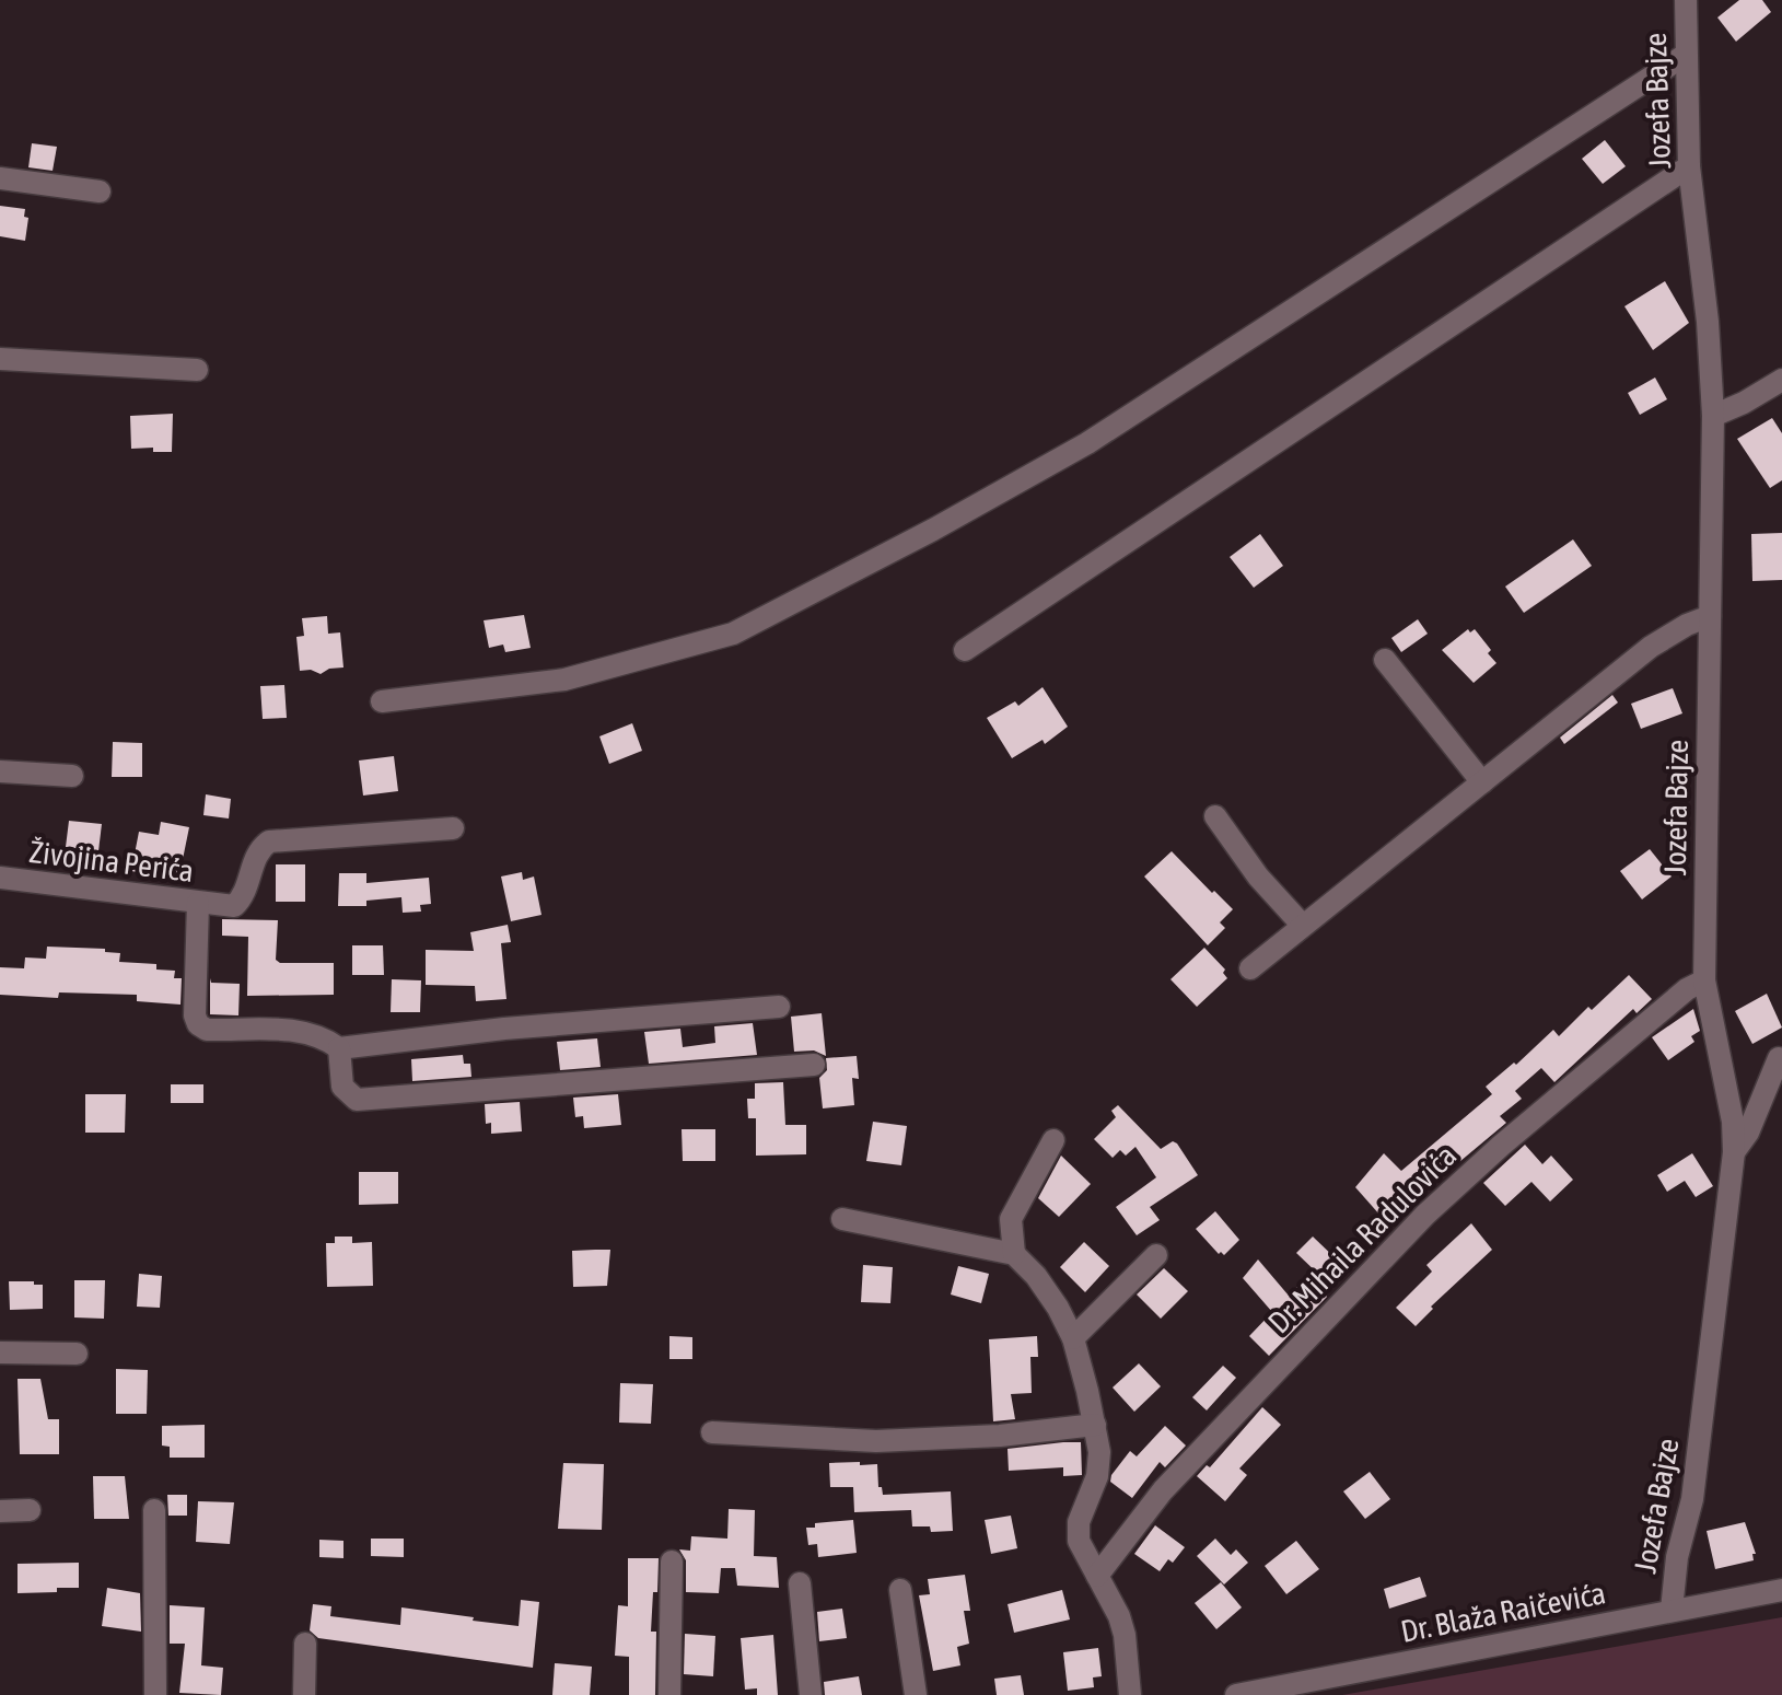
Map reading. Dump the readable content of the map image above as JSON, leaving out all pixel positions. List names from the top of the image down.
{
  "streets": {
    "street": [
      "Jozefa Bajze",
      "Živojina Perića",
      "Dr. Mihaila Radulovića",
      "Dr. Blaža Raičevića"
    ]
  },
  "crossings": [
    ["Jozefa Bajze", "Dr. Mihaila Radulovića"],
    ["Jozefa Bajze", "Dr. Blaža Raičevića"]
  ]
}
